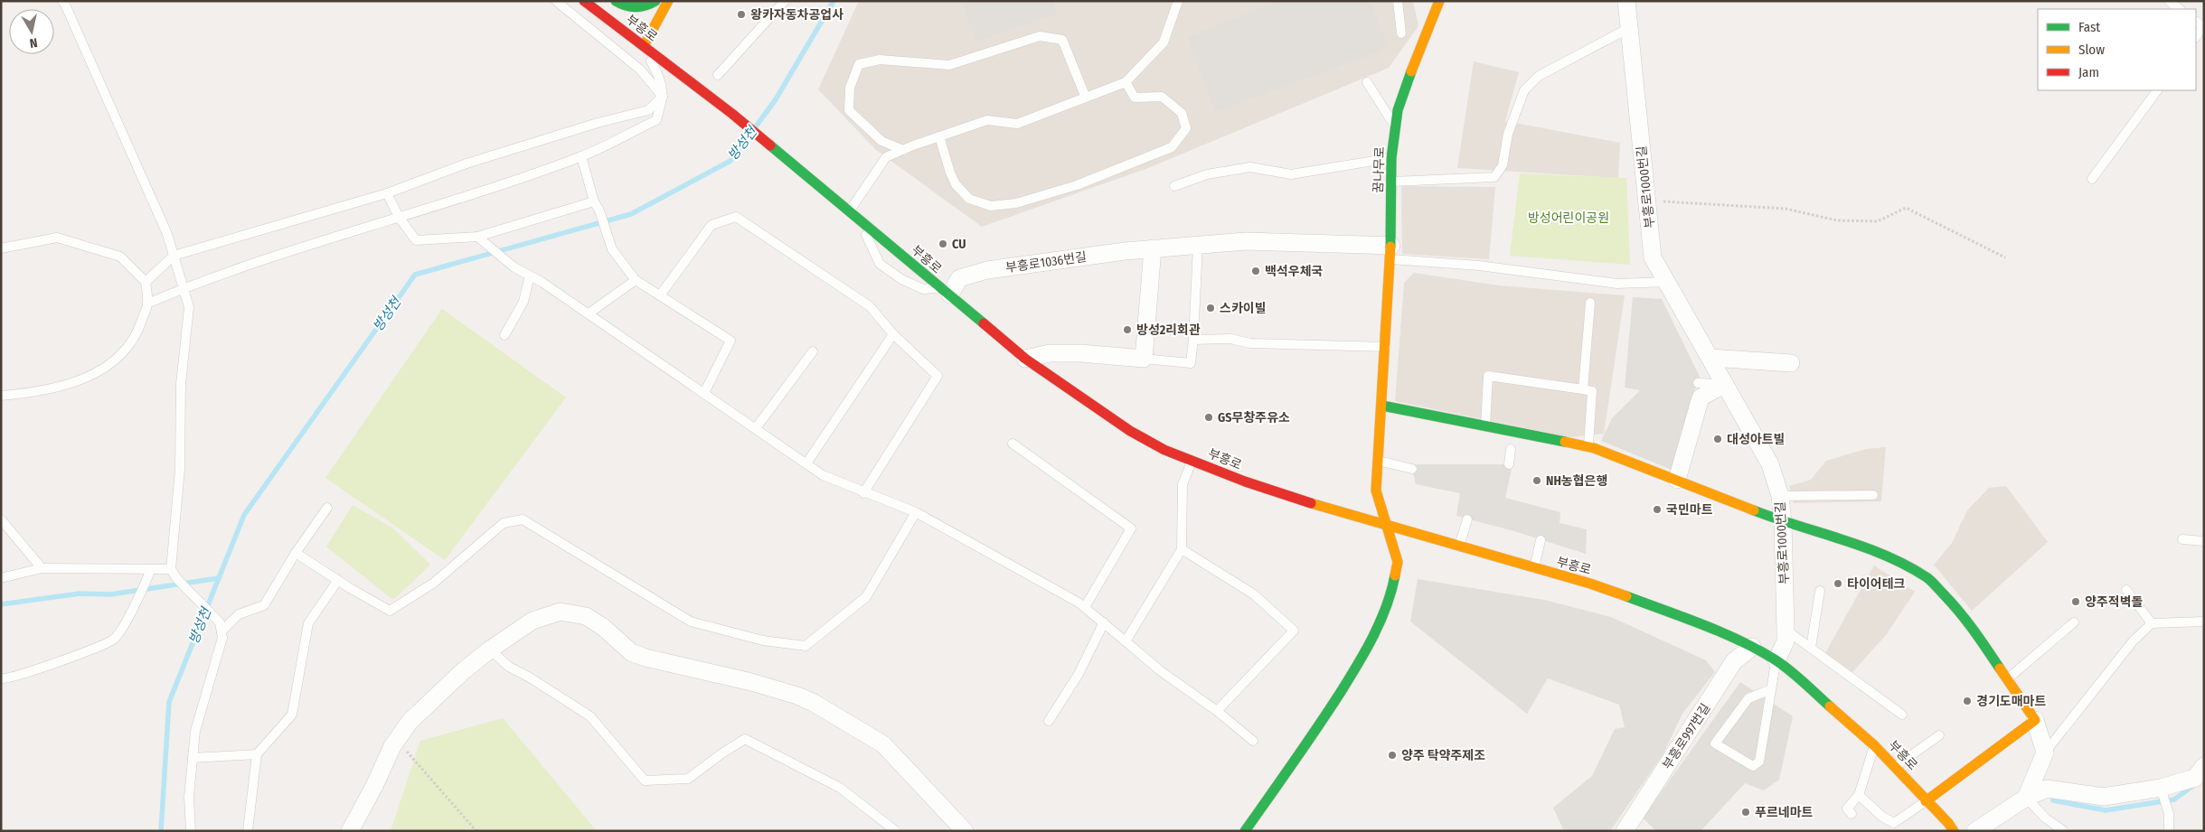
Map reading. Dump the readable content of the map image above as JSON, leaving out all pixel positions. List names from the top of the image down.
{
  "streets": {
    "street": [
      "부흥로",
      "꿈나무로",
      "부흥로1000번길",
      "부흥로1036번길",
      "부흥로997번길"
    ]
  },
  "crossings": [
    ["부흥로", "꿈나무로"],
    ["부흥로", "부흥로1000번길"],
    ["부흥로", "부흥로1036번길"],
    ["부흥로", "부흥로997번길"],
    ["꿈나무로", "부흥로1036번길"]
  ],
  "water": ["방성천"],
  "parks": ["방성어린이공원"],
  "places": [
    "왕카자동차공업사",
    "CU",
    "백석우체국",
    "스카이빌",
    "방성2리회관",
    "GS무창주유소",
    "대성아트빌",
    "NH농협은행",
    "국민마트",
    "타이어테크",
    "양주적벽돌",
    "경기도매마트",
    "양주 탁약주제조",
    "푸르네마트"
  ],
  "legend": ["Fast", "Slow", "Jam"],
  "north": "bottom"
}
